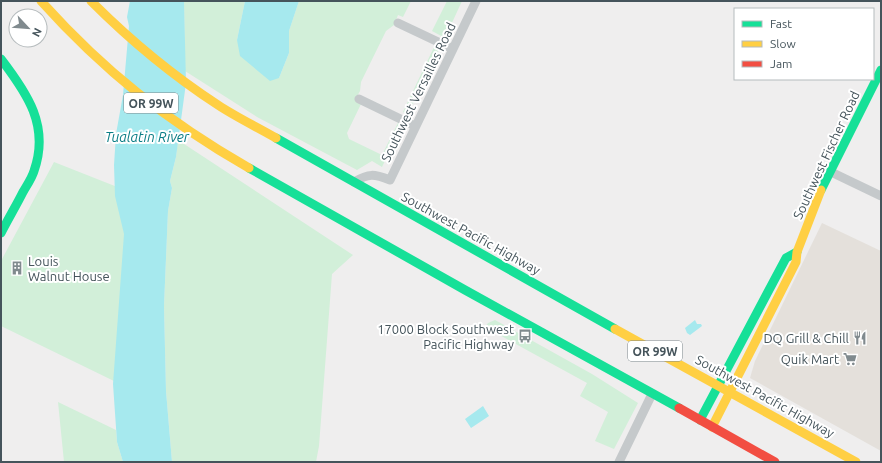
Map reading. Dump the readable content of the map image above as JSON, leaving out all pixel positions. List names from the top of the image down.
{
  "streets": {
    "main road": ["OR 99W", "Southwest Fischer Road", "Southwest Pacific Highway"],
    "street": ["Southwest Versailles Road"]
  },
  "crossings": [
    ["Southwest Versailles Road", "Southwest Pacific Highway"],
    ["OR 99W", "Southwest Fischer Road"],
    ["Southwest Fischer Road", "Southwest Pacific Highway"]
  ],
  "water": ["Tualatin River"],
  "places": {
    "building": ["Louis Walnut House"],
    "bus stop": ["17000 Block Southwest Pacific Highway"],
    "restaurant": ["DQ Grill & Chill"],
    "supermarket": ["Quik Mart"]
  },
  "legend": ["Fast", "Slow", "Jam"],
  "north": "bottom right"
}
